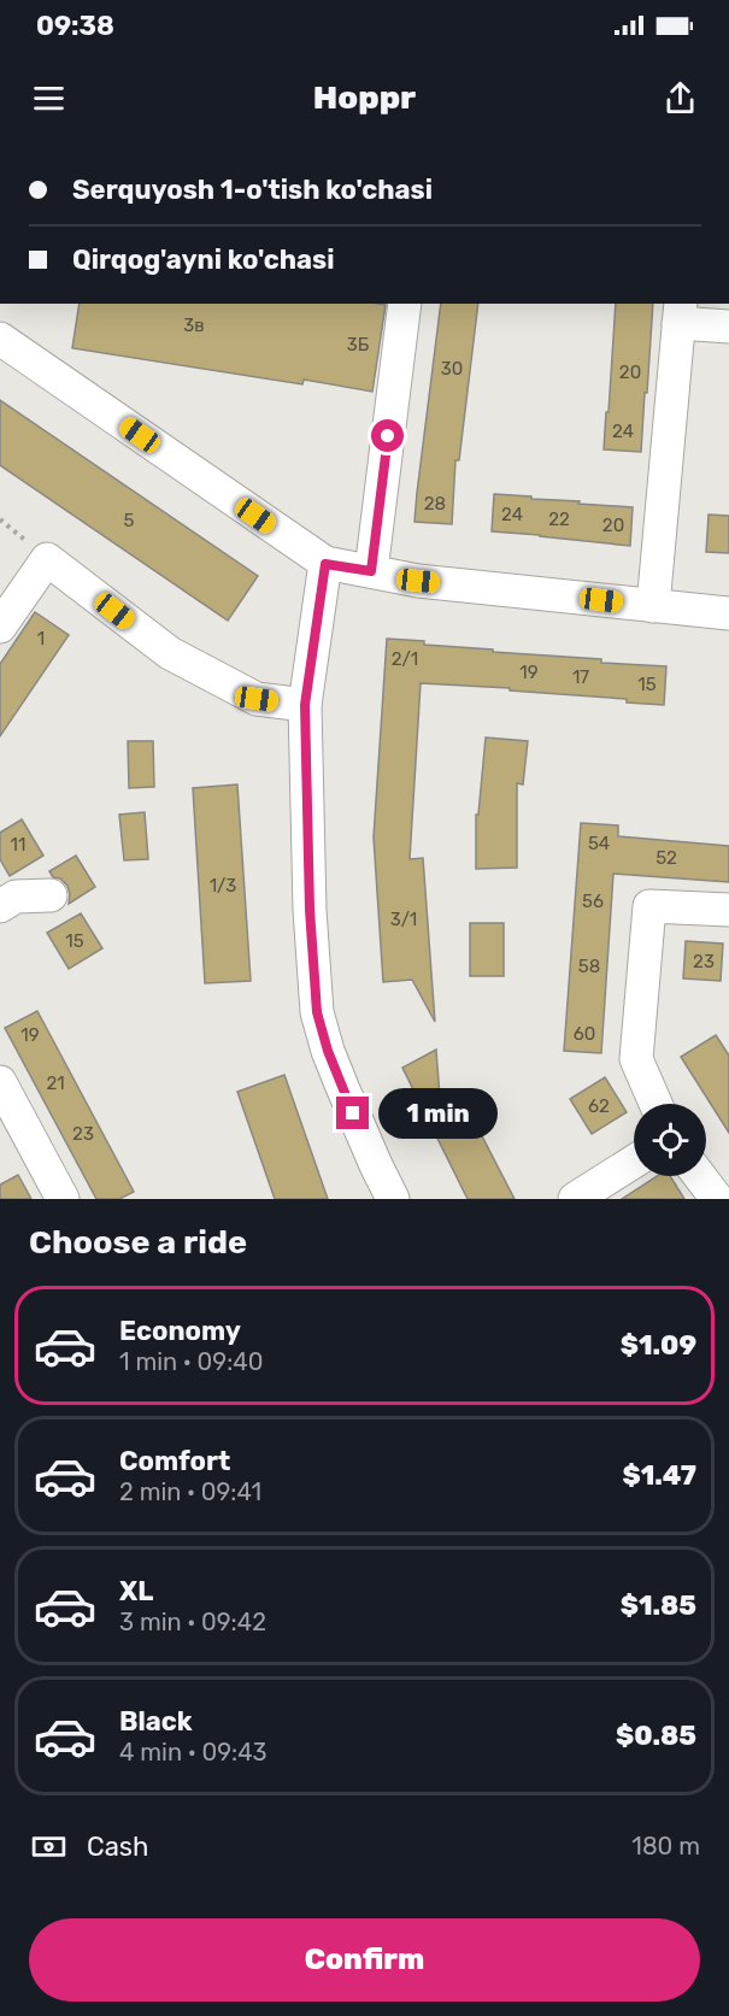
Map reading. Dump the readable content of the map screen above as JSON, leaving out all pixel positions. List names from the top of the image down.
{
  "house_numbers": [
    "3в",
    "3Б",
    "30",
    "20",
    "24",
    "28",
    "24",
    "22",
    "5",
    "20",
    "1",
    "2/1",
    "19",
    "17",
    "15",
    "54",
    "11",
    "52",
    "1/3",
    "56",
    "3/1",
    "15",
    "23",
    "58",
    "60",
    "19",
    "21",
    "62",
    "23"
  ],
  "page": {
    "status": "09:38",
    "header": "Hoppr",
    "banner": ["Serquyosh 1-o'tish ko'chasi", "Qirqog'ayni ko'chasi"],
    "bubble": "1 min",
    "heading": "Choose a ride",
    "list": [
      {
        "name": "Economy",
        "note": "1 min · 09:40",
        "value": "$1.09"
      },
      {
        "name": "Comfort",
        "note": "2 min · 09:41",
        "value": "$1.47"
      },
      {
        "name": "XL",
        "note": "3 min · 09:42",
        "value": "$1.85"
      },
      {
        "name": "Black",
        "note": "4 min · 09:43",
        "value": "$0.85"
      }
    ],
    "pay": ["Cash", "180 m"],
    "buttons": "Confirm"
  }
}
